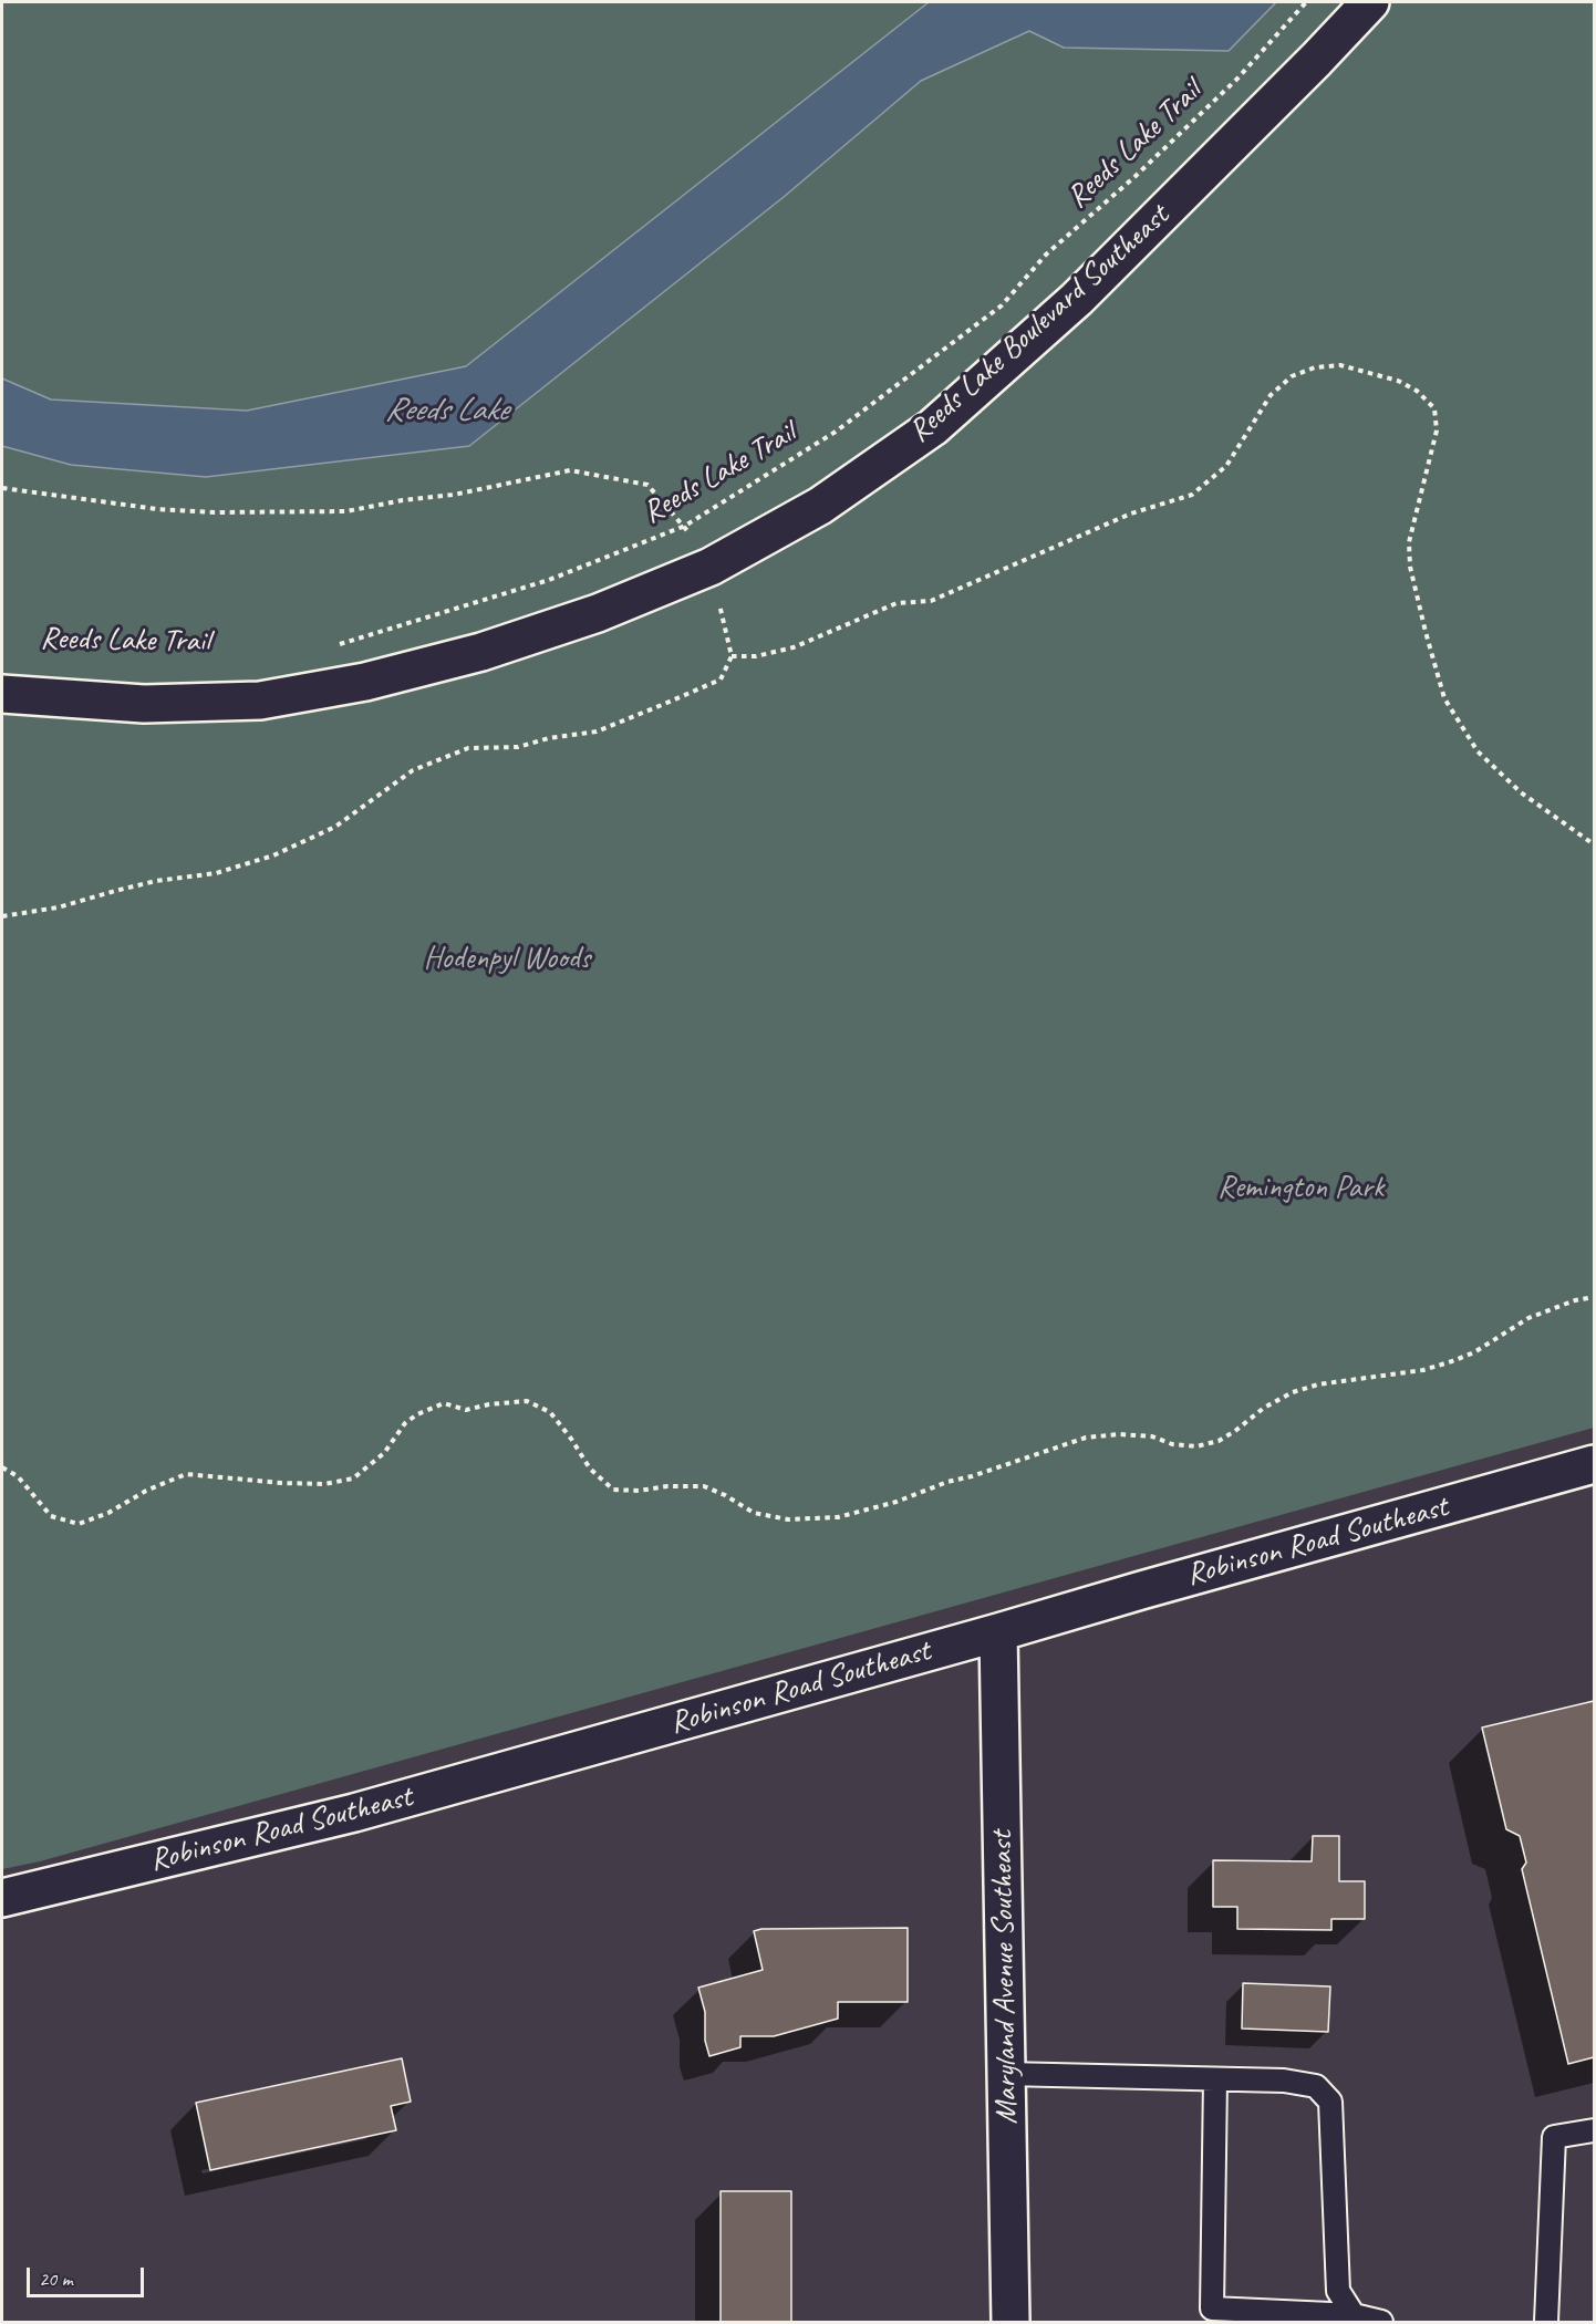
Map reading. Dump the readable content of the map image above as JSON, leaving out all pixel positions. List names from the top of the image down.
{
  "streets": {
    "street": ["Reeds Lake Boulevard Southeast", "Robinson Road Southeast", "Maryland Avenue Southeast"],
    "path": ["Reeds Lake Trail"]
  },
  "crossings": [
    ["Robinson Road Southeast", "Maryland Avenue Southeast"]
  ],
  "water": ["Reeds Lake"],
  "parks": ["Hodenpyl Woods", "Remington Park"],
  "scale_bar": "20 m"
}
